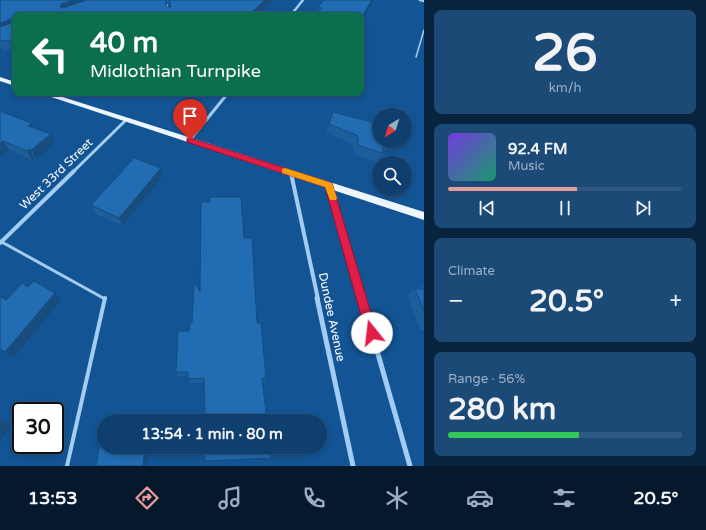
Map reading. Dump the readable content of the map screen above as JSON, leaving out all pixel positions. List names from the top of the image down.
{
  "streets": {
    "street": ["West 33rd Street", "Dundee Avenue"]
  },
  "north": "bottom left",
  "page": {
    "tile": [
      ["26", "km/h"],
      "Climate",
      ["Range · 56%", "280 km"]
    ],
    "turn": ["40 m", "Midlothian Turnpike"],
    "song": ["92.4 FM", "Music"],
    "heat": ["−", "20.5°", "+"],
    "limit": "30",
    "trip": "13:54 · 1 min · 80 m",
    "tabs": ["13:53", "20.5°"]
  }
}
